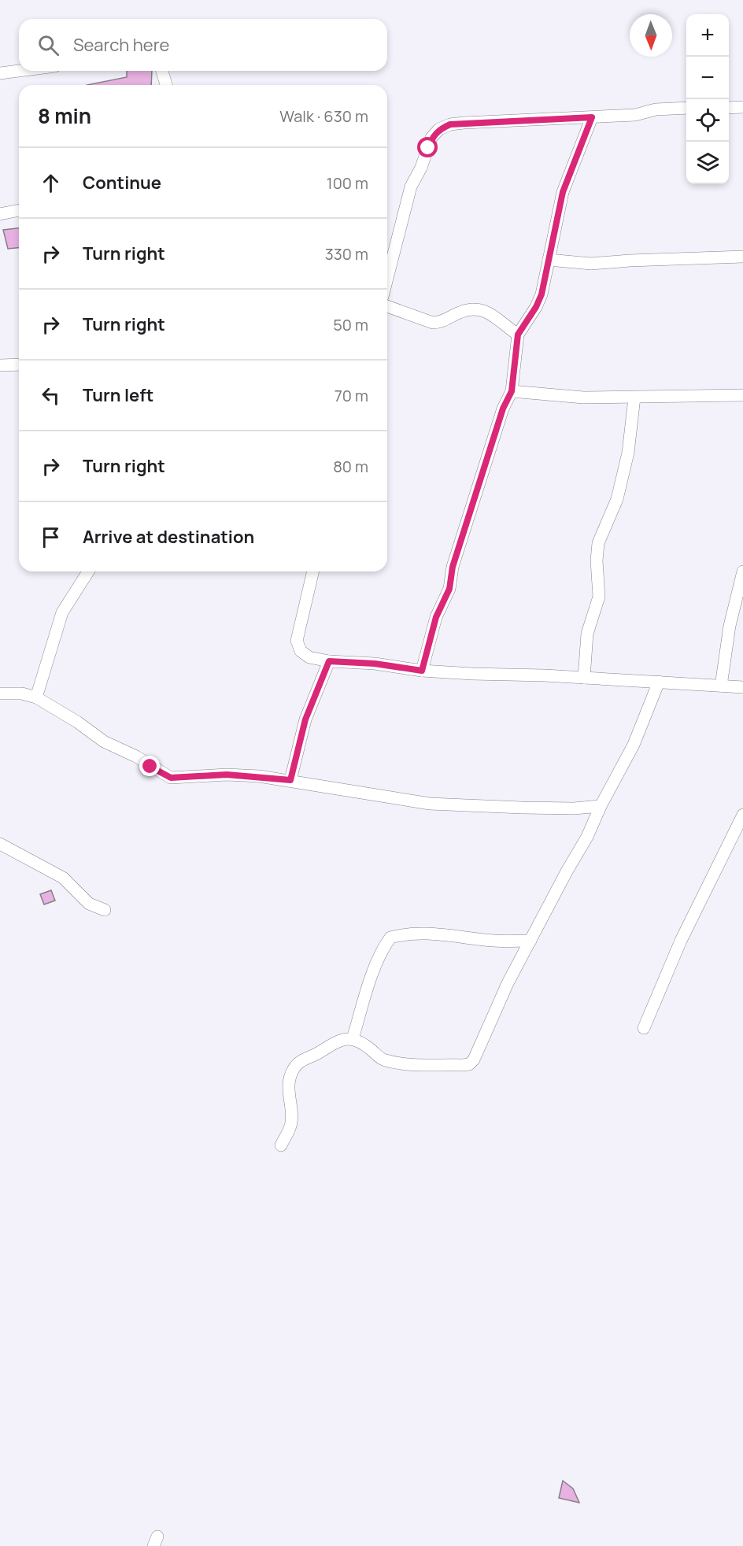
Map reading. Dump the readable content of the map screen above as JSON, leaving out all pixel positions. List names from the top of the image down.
{
  "north": "bottom",
  "page": {
    "map_buttons": ["+", "−"],
    "search": "Search here",
    "heading": ["8 min", "Walk · 630 m"],
    "list": [
      ["Continue", "100 m"],
      ["Turn right", "330 m"],
      ["Turn right", "50 m"],
      ["Turn left", "70 m"],
      ["Turn right", "80 m"],
      "Arrive at destination"
    ]
  }
}
